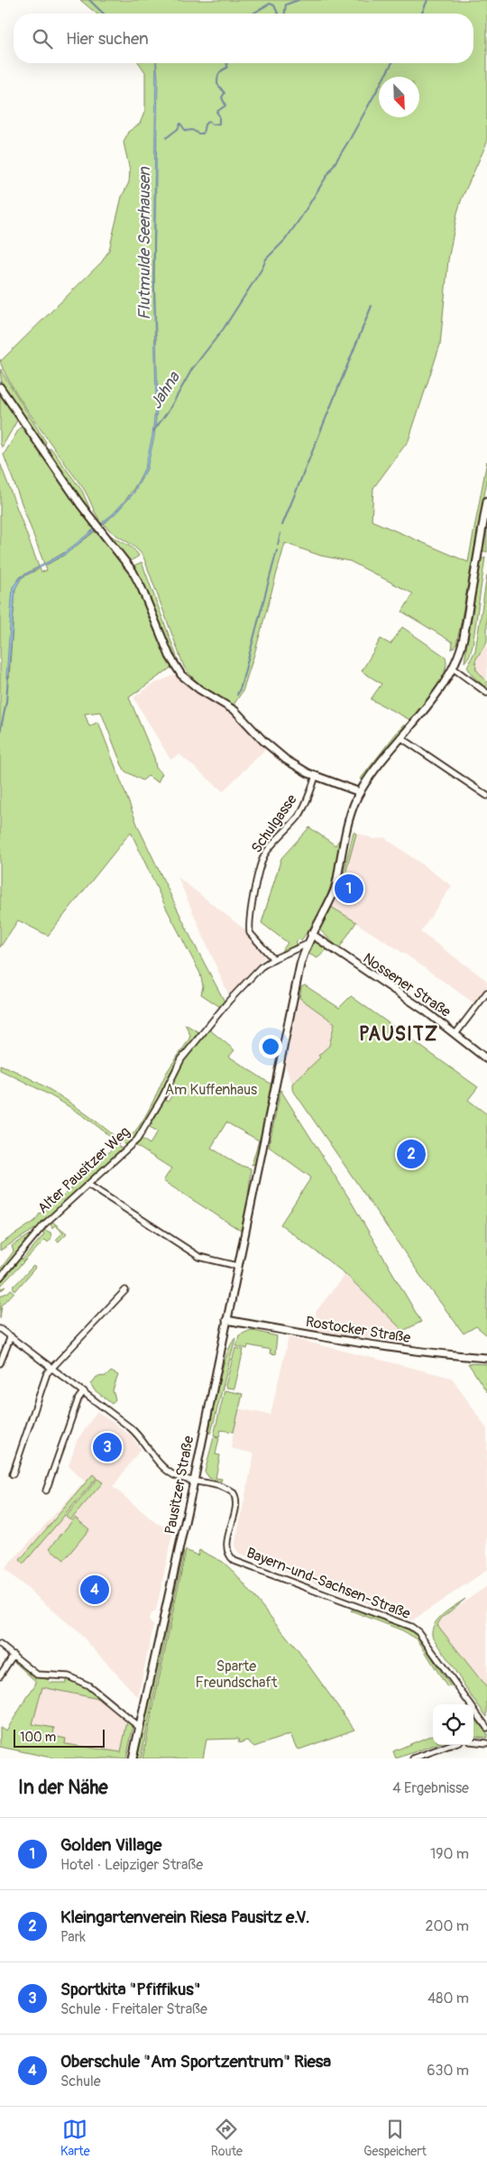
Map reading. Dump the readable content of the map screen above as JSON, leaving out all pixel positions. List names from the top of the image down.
{
  "streets": {
    "street": [
      "Schulgasse",
      "Nossener Straße",
      "Alter Pausitzer Weg",
      "Rostocker Straße",
      "Pausitzer Straße",
      "Bayern-und-Sachsen-Straße"
    ]
  },
  "crossings": [
    ["Schulgasse", "Alter Pausitzer Weg"],
    ["Nossener Straße", "Pausitzer Straße"],
    ["Alter Pausitzer Weg", "Pausitzer Straße"],
    ["Rostocker Straße", "Pausitzer Straße"],
    ["Pausitzer Straße", "Bayern-und-Sachsen-Straße"]
  ],
  "districts": ["PAUSITZ"],
  "water": ["Flutmulde Seerhausen", "Jahna"],
  "parks": ["Am Kuffenhaus", "Sparte Freundschaft"],
  "scale_bar": "100 m",
  "north": "bottom right",
  "page": {
    "search": "Hier suchen",
    "pins": [
      "1",
      "2",
      "3",
      "4"
    ],
    "scale": "100 m",
    "heading": ["In der Nähe", "4 Ergebnisse"],
    "list": [
      {
        "mark": "1",
        "name": "Golden Village",
        "note": "Hotel · Leipziger Straße",
        "value": "190 m"
      },
      {
        "mark": "2",
        "name": "Kleingartenverein Riesa Pausitz e.V.",
        "note": "Park",
        "value": "200 m"
      },
      {
        "mark": "3",
        "name": "Sportkita \"Pfiffikus\"",
        "note": "Schule · Freitaler Straße",
        "value": "480 m"
      },
      {
        "mark": "4",
        "name": "Oberschule \"Am Sportzentrum\" Riesa",
        "note": "Schule",
        "value": "630 m"
      }
    ],
    "nav": ["Karte", "Route", "Gespeichert"]
  }
}
